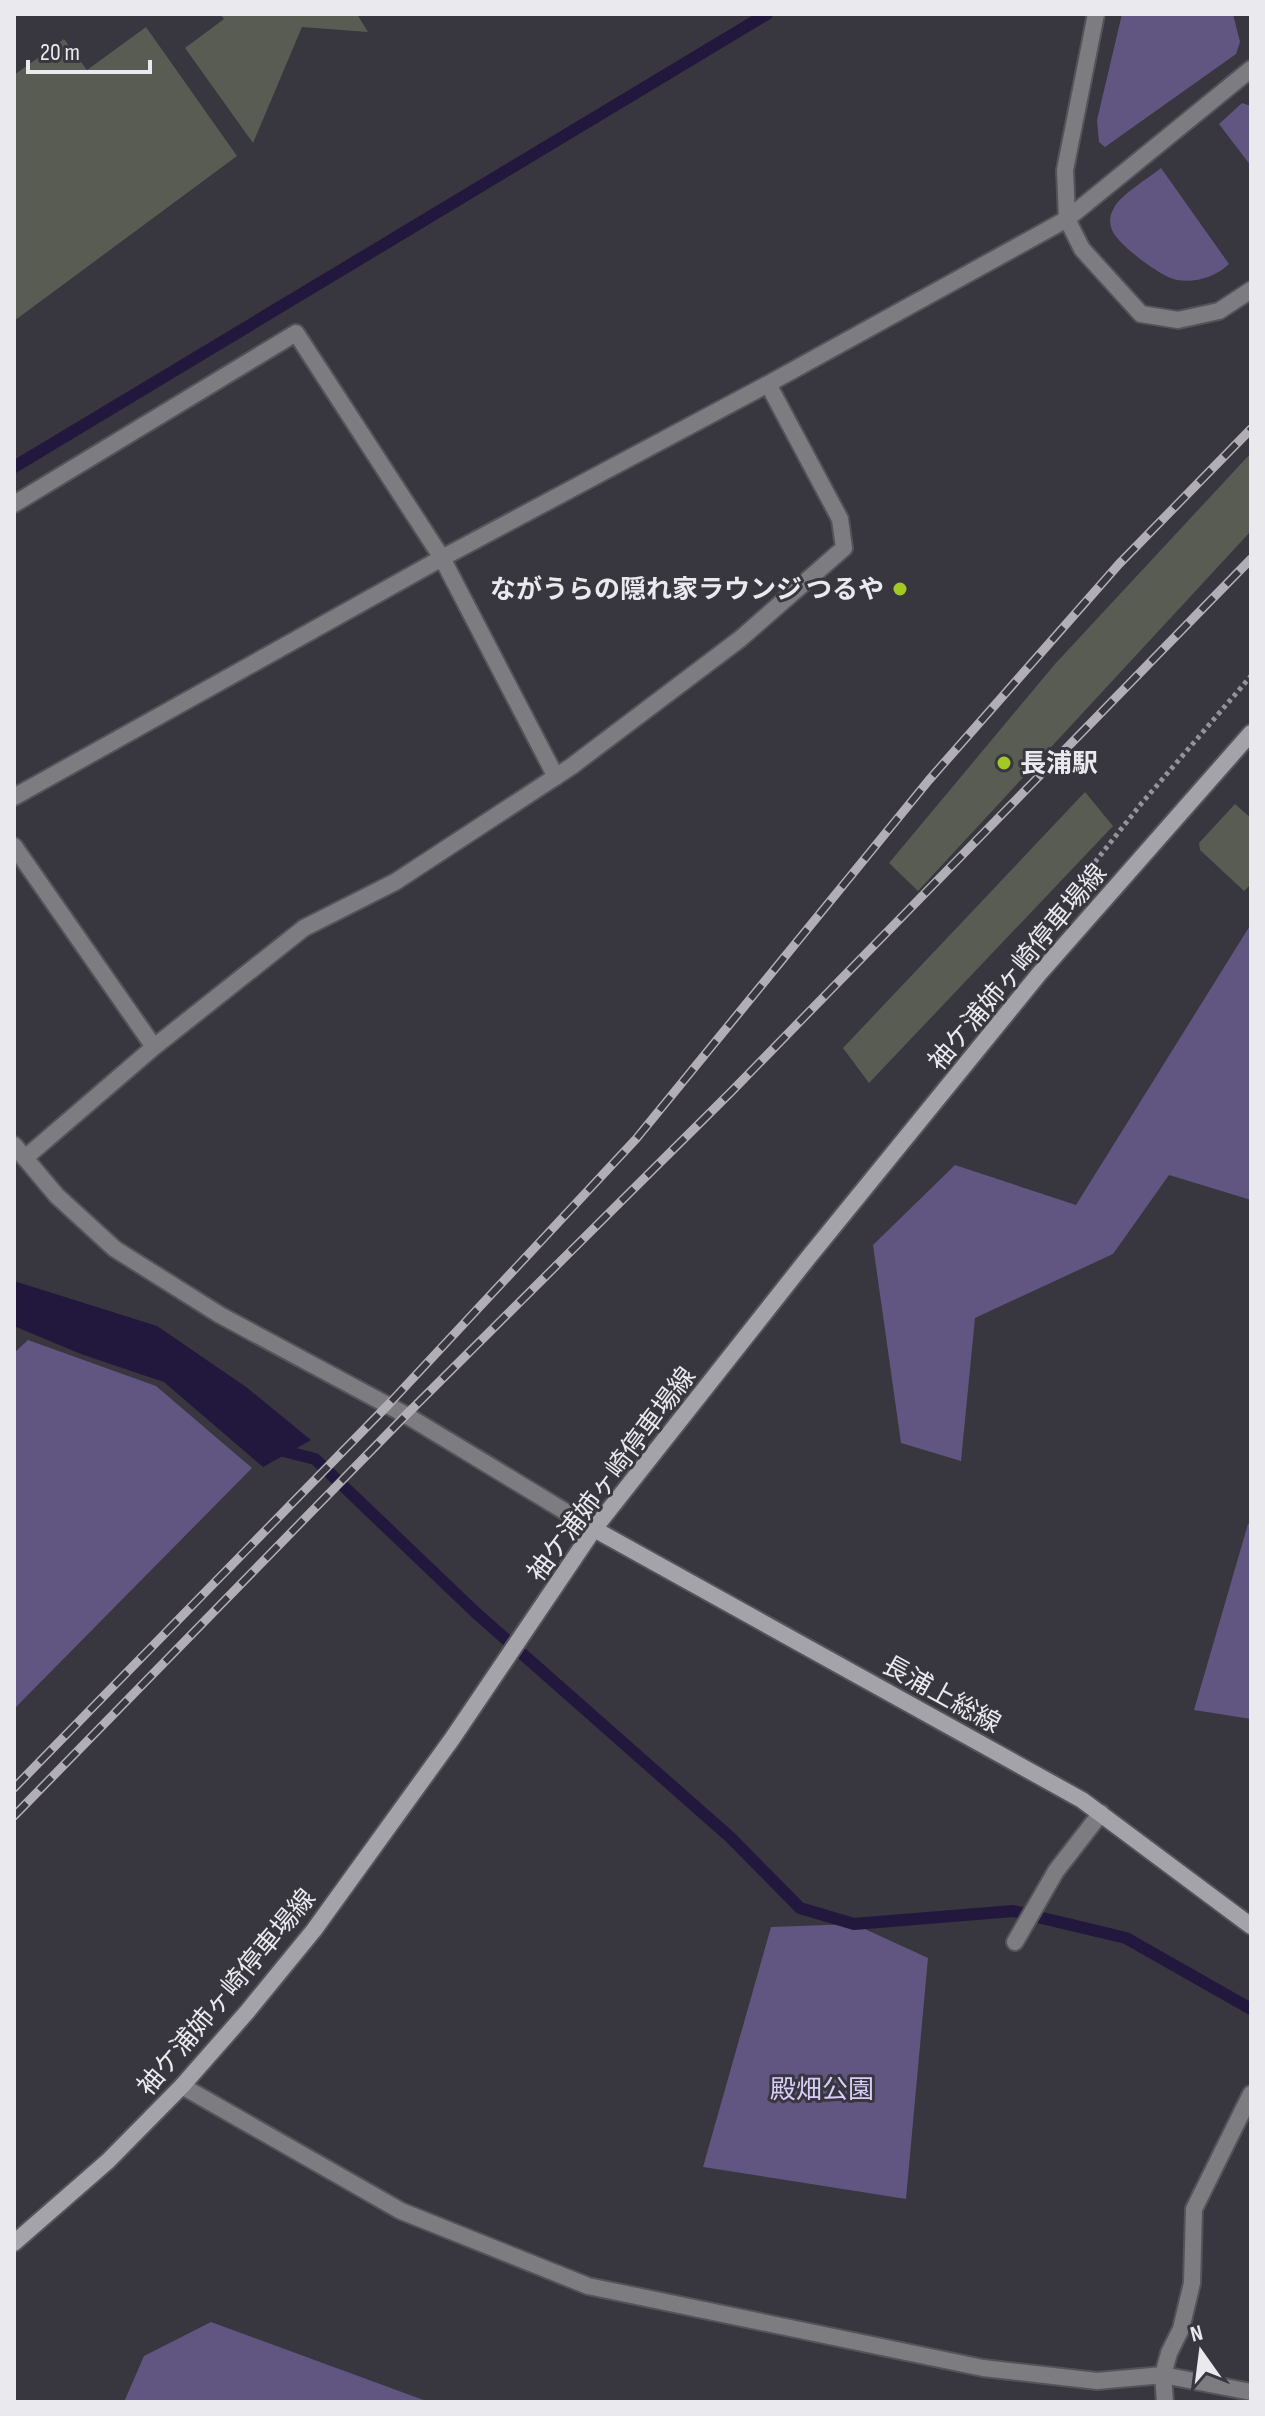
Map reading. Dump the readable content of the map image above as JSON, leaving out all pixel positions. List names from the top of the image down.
{
  "streets": {
    "main road": ["袖ケ浦姉ヶ崎停車場線", "長浦上総線"]
  },
  "crossings": [
    ["袖ケ浦姉ヶ崎停車場線", "長浦上総線"]
  ],
  "parks": ["殿畑公園"],
  "places": ["ながうらの隠れ家ラウンジ つるや", "長浦駅"],
  "scale_bar": "20 m",
  "north": "top"
}
